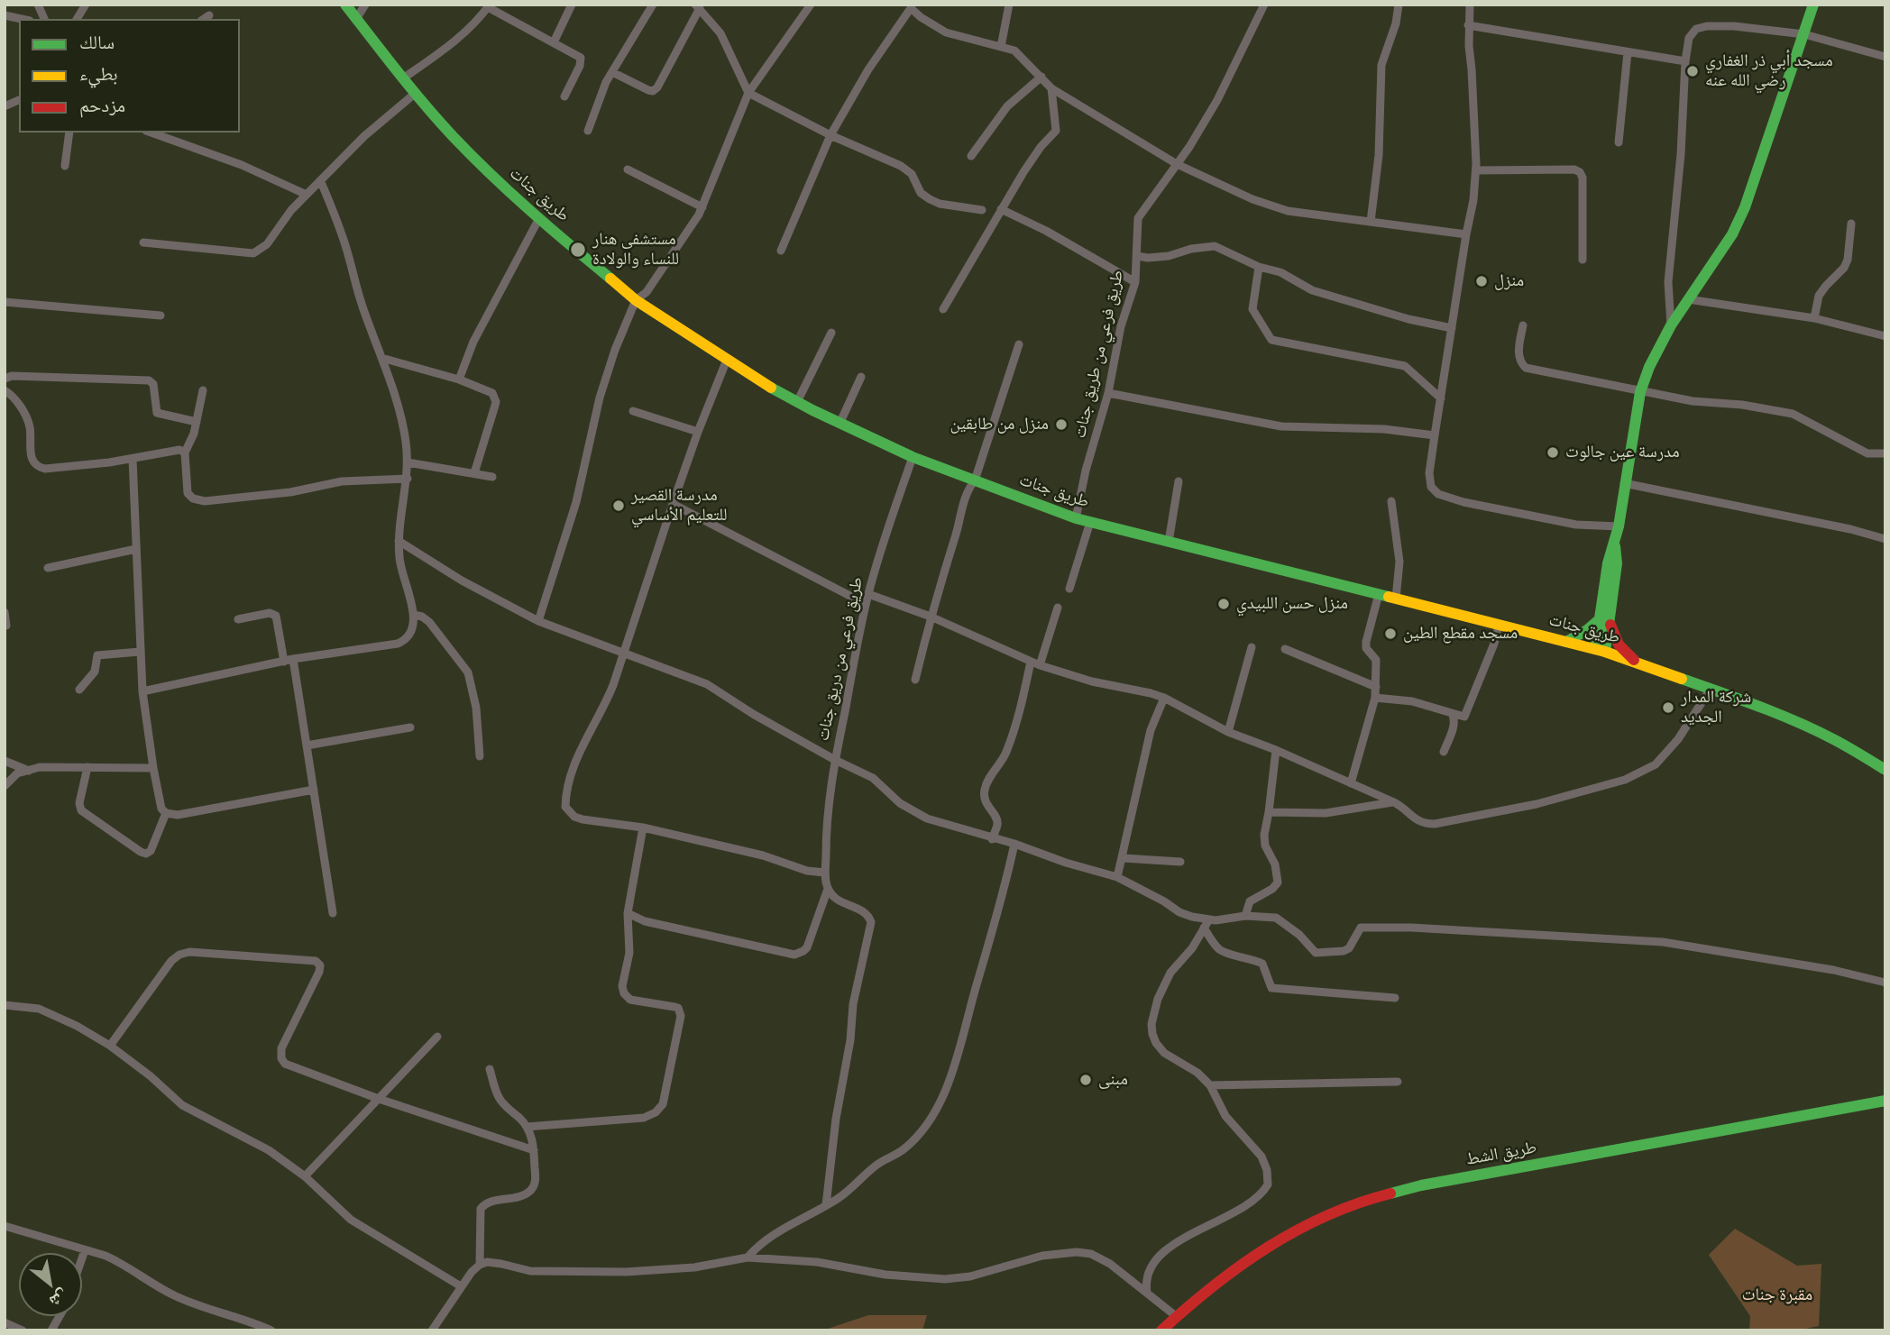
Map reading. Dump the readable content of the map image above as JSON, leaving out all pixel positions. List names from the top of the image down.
{
  "streets": {
    "street": [
      "طريق جنات",
      "طريق فرعي من طريق جنات",
      "طريق فرعي من دريق جنات",
      "طريق الشط"
    ]
  },
  "crossings": [
    ["طريق جنات", "طريق فرعي من طريق جنات"],
    ["طريق جنات", "طريق فرعي من دريق جنات"]
  ],
  "parks": ["مقبرة جنات"],
  "places": [
    "مسجد أبي ذر الغفاري رضي الله عنه",
    "مستشفى هنار للنساء والولادة",
    "منزل",
    "منزل من طابقين",
    "مدرسة عين جالوت",
    "مدرسة القصير للتعليم الأساسي",
    "منزل حسن اللبيدي",
    "مسجد مقطع الطين",
    "شركة المدار الجديد",
    "مبنى"
  ],
  "legend": ["سالك", "بطيء", "مزدحم"],
  "north": "bottom right"
}
